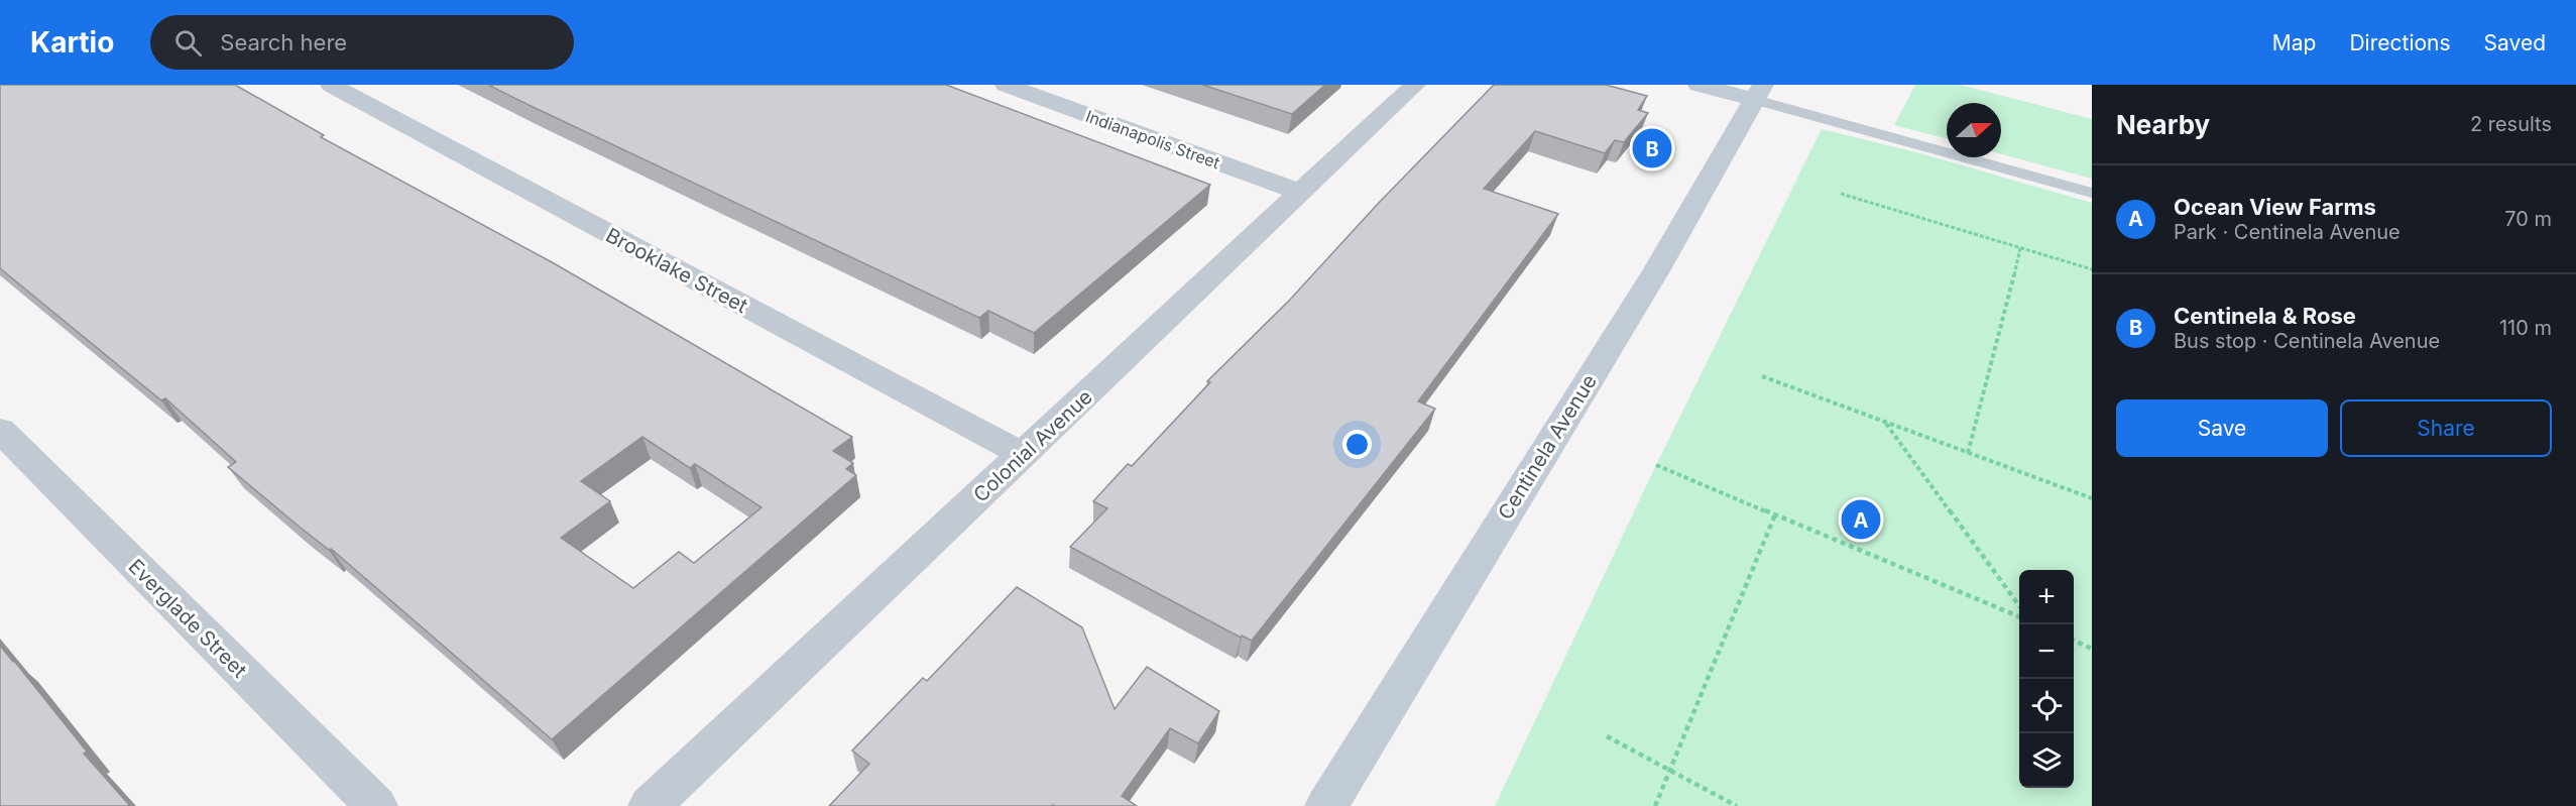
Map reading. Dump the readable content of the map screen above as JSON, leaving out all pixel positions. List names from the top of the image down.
{
  "streets": {
    "main road": ["Centinela Avenue"],
    "street": [
      "Indianapolis Street",
      "Brooklake Street",
      "Colonial Avenue",
      "Everglade Street"
    ]
  },
  "crossings": [
    ["Indianapolis Street", "Colonial Avenue"],
    ["Brooklake Street", "Colonial Avenue"]
  ],
  "north": "right",
  "page": {
    "header": "Kartio",
    "search": "Search here",
    "nav": ["Map", "Directions", "Saved"],
    "heading": ["Nearby", "2 results"],
    "pins": ["B", "A"],
    "list": [
      {
        "mark": "A",
        "name": "Ocean View Farms",
        "note": "Park · Centinela Avenue",
        "value": "70 m"
      },
      {
        "mark": "B",
        "name": "Centinela & Rose",
        "note": "Bus stop · Centinela Avenue",
        "value": "110 m"
      }
    ],
    "buttons": ["Save", "Share"],
    "map_buttons": ["+", "−"]
  }
}
